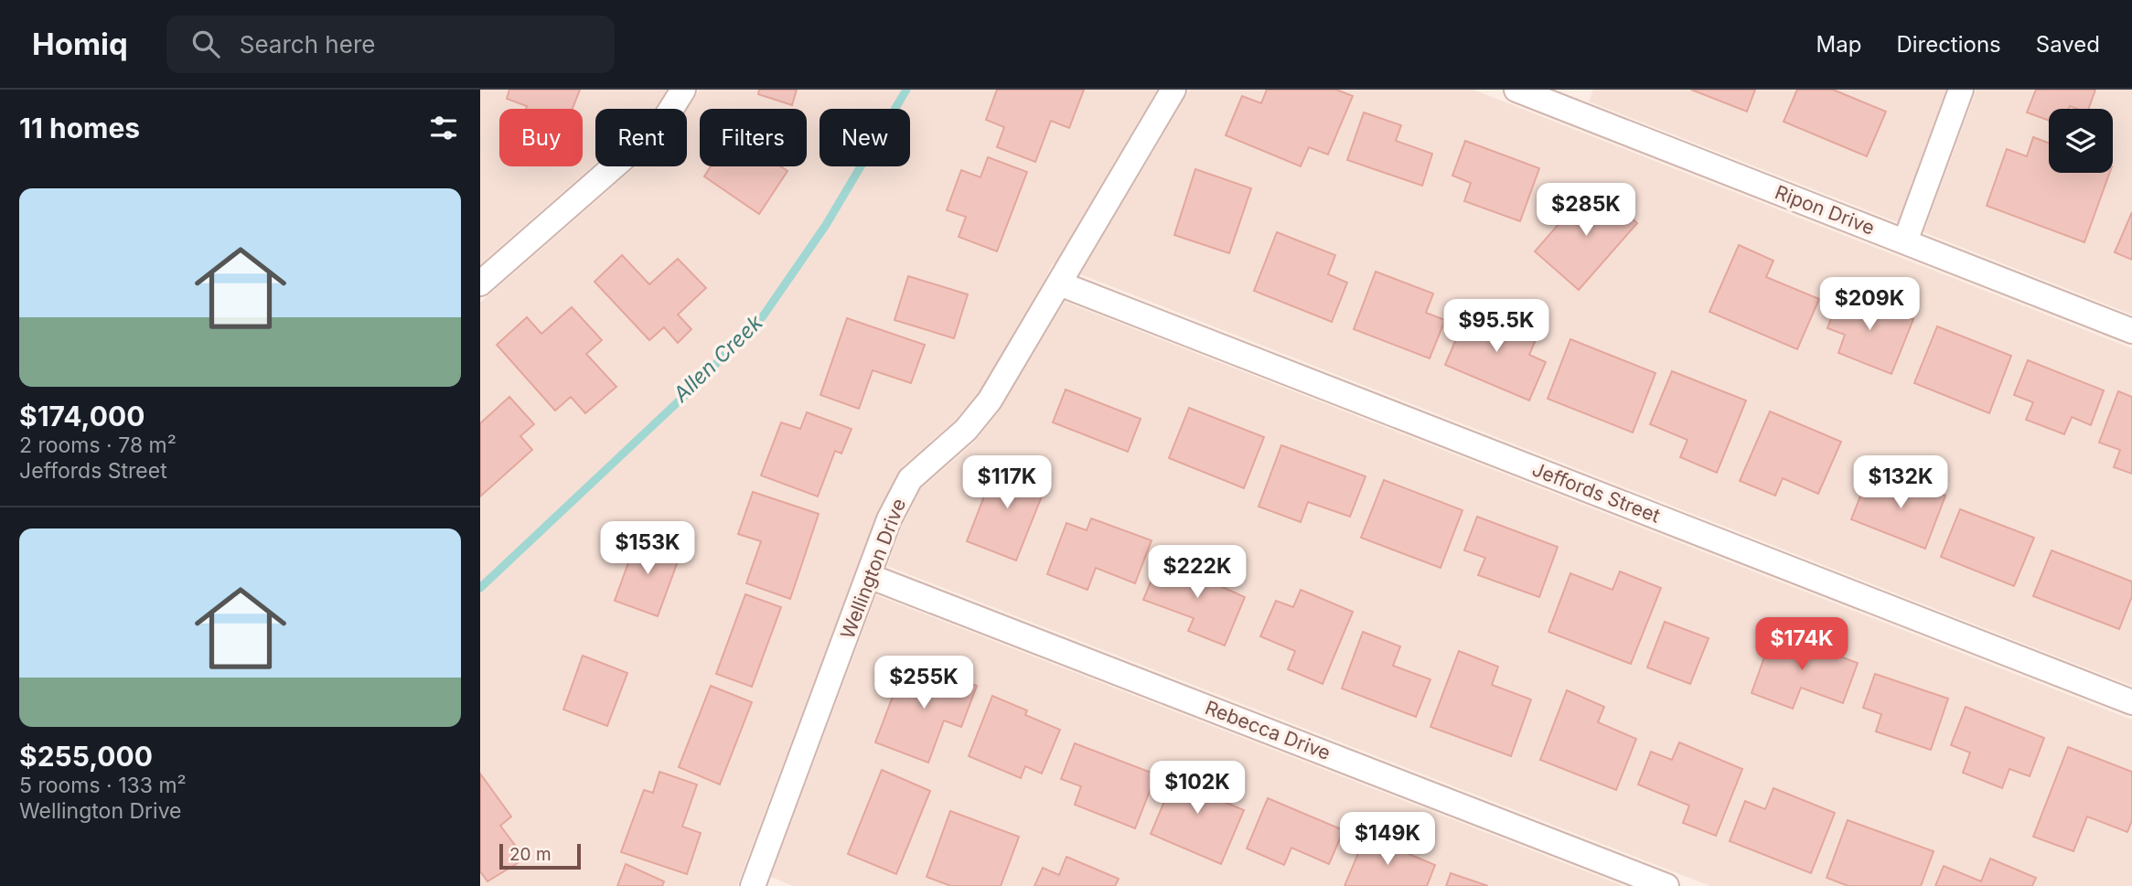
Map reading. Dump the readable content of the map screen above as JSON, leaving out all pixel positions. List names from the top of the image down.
{
  "streets": {
    "street": [
      "Ripon Drive",
      "Jeffords Street",
      "Wellington Drive",
      "Rebecca Drive"
    ]
  },
  "crossings": [
    ["Jeffords Street", "Wellington Drive"],
    ["Wellington Drive", "Rebecca Drive"]
  ],
  "water": ["Allen Creek"],
  "scale_bar": "20 m",
  "page": {
    "header": "Homiq",
    "search": "Search here",
    "nav": ["Map", "Directions", "Saved"],
    "heading": "11 homes",
    "chip": [
      "Buy",
      "Rent",
      "Filters",
      "New"
    ],
    "list": [
      {
        "name": "$174,000",
        "note": "2 rooms · 78 m² · Jeffords Street"
      },
      {
        "name": "$255,000",
        "note": "5 rooms · 133 m² · Wellington Drive"
      }
    ],
    "price": [
      "$285K",
      "$209K",
      "$95.5K",
      "$117K",
      "$132K",
      "$153K",
      "$222K",
      "$174K",
      "$255K",
      "$102K",
      "$149K"
    ],
    "scale": "20 m"
  }
}
